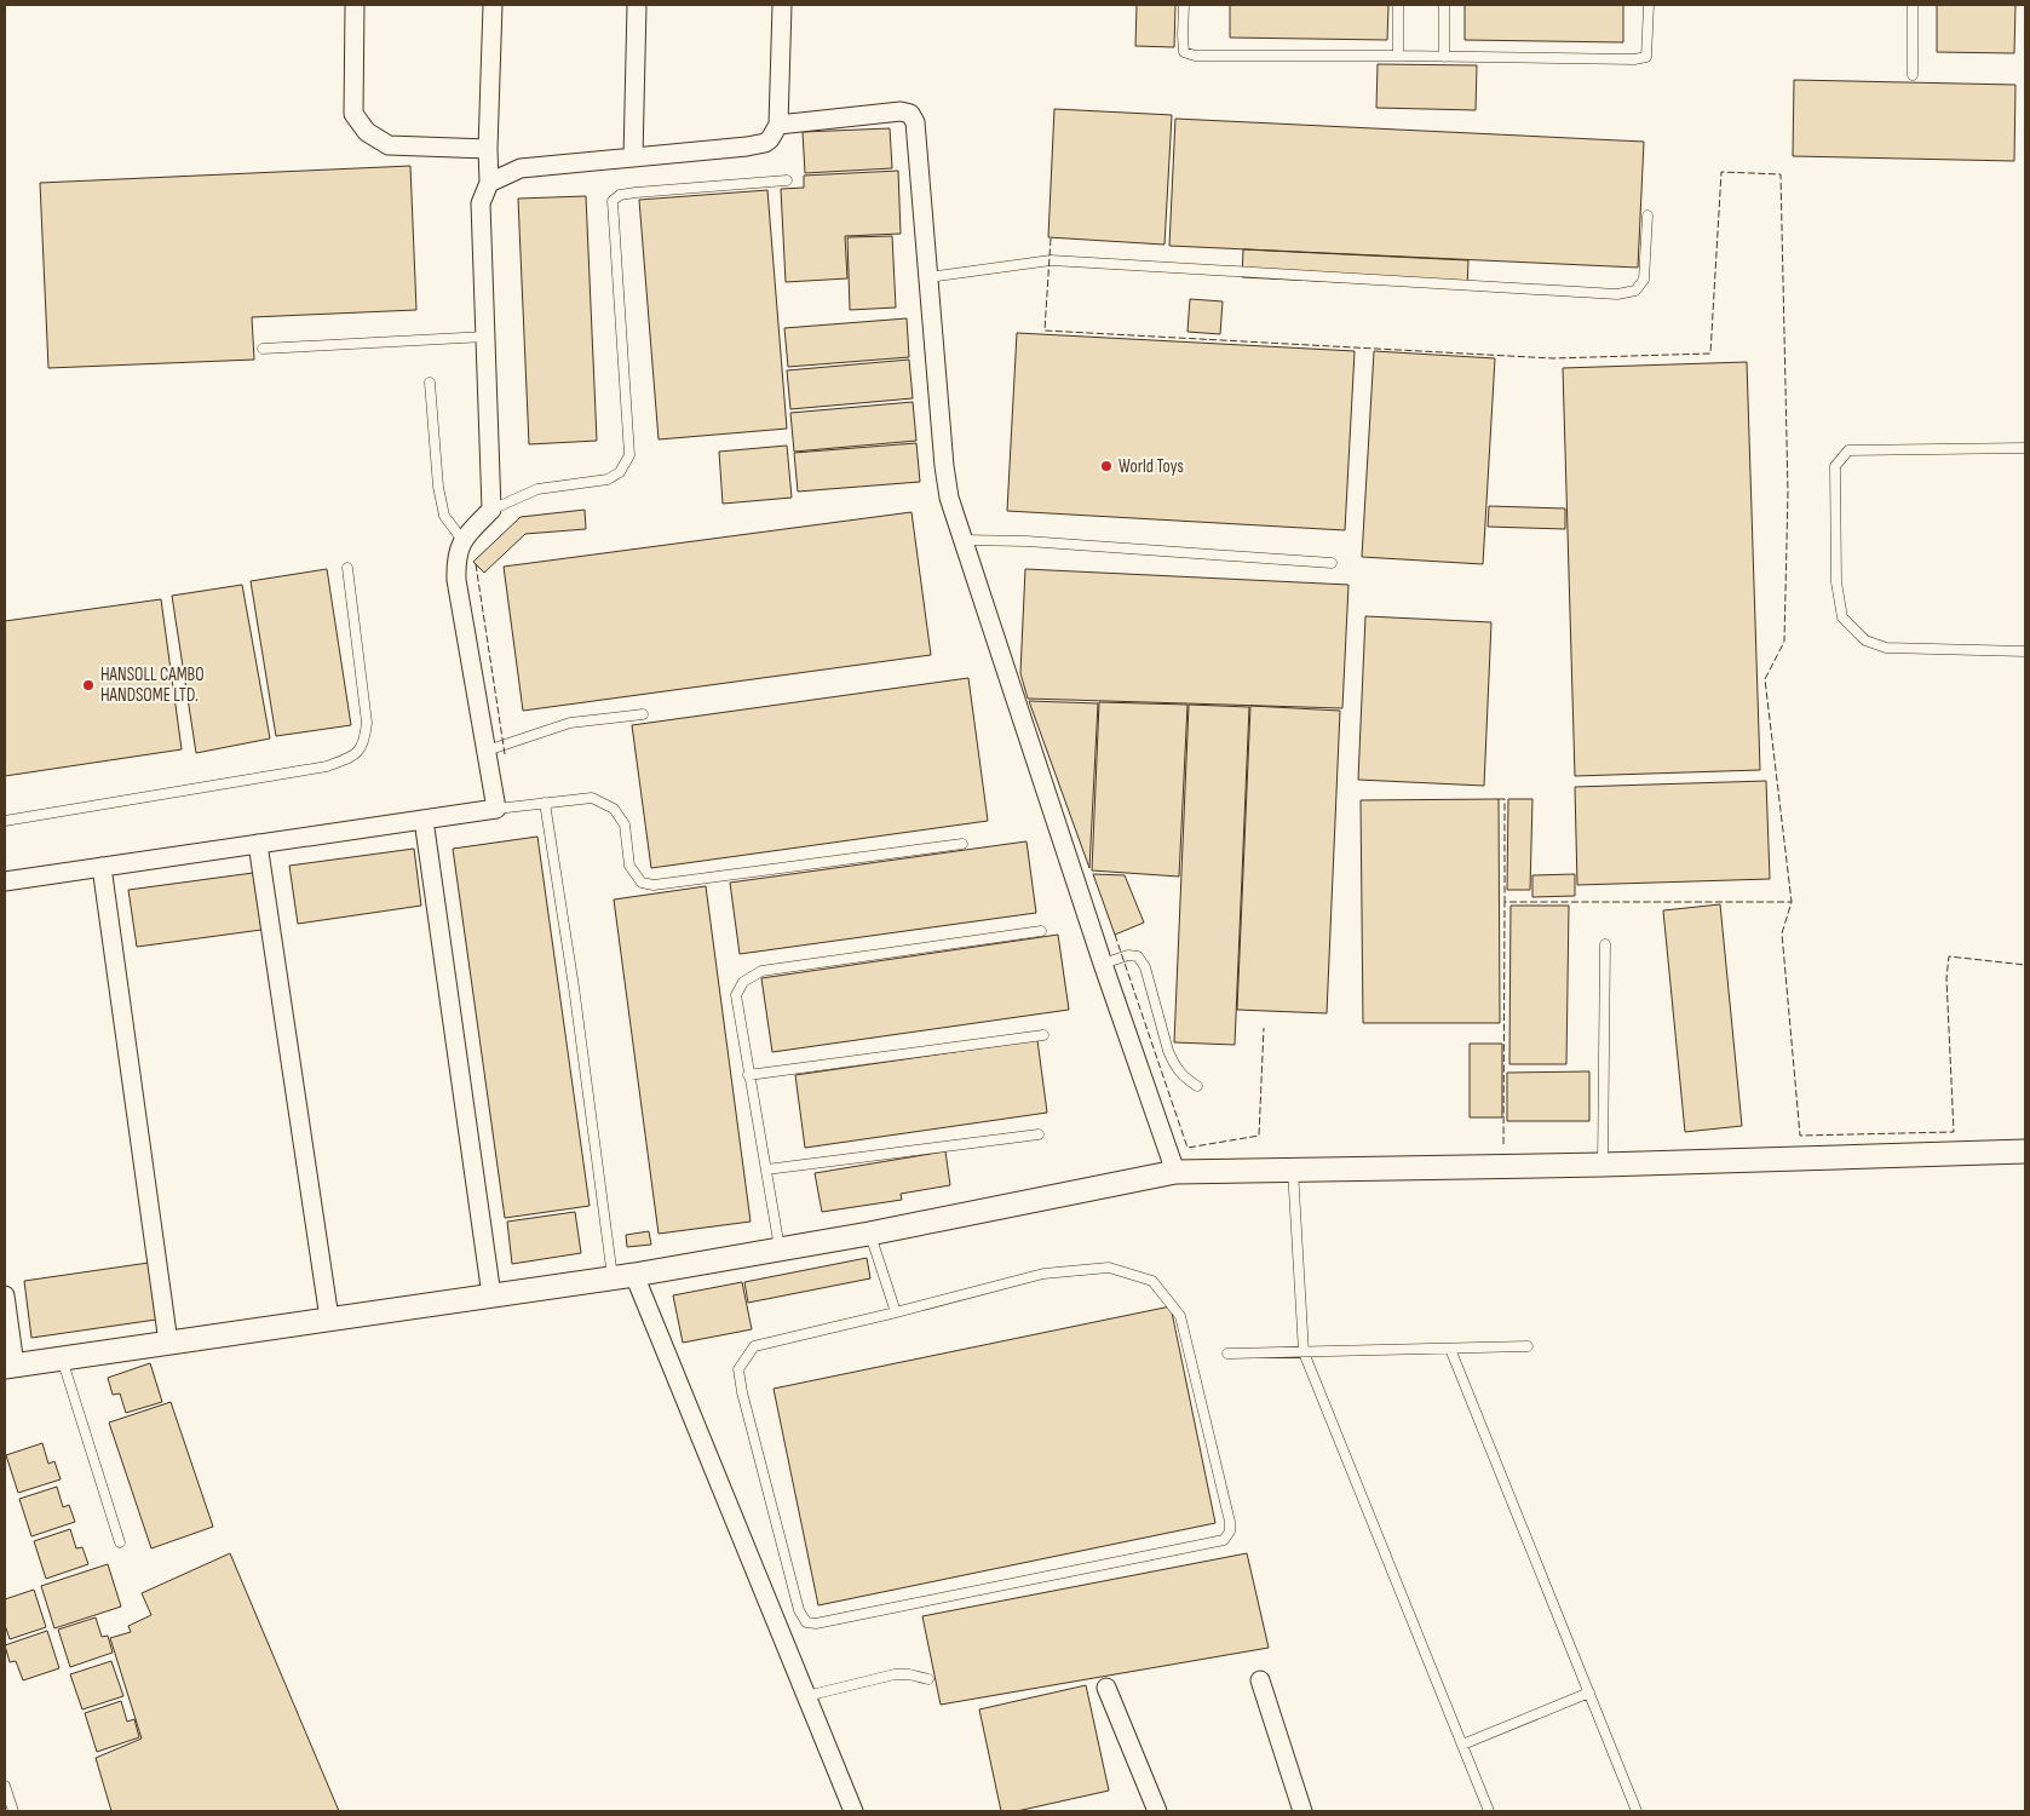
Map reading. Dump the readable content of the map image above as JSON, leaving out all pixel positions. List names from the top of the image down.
{
  "places": ["World Toys", "HANSOLL CAMBO HANDSOME LTD."]
}
